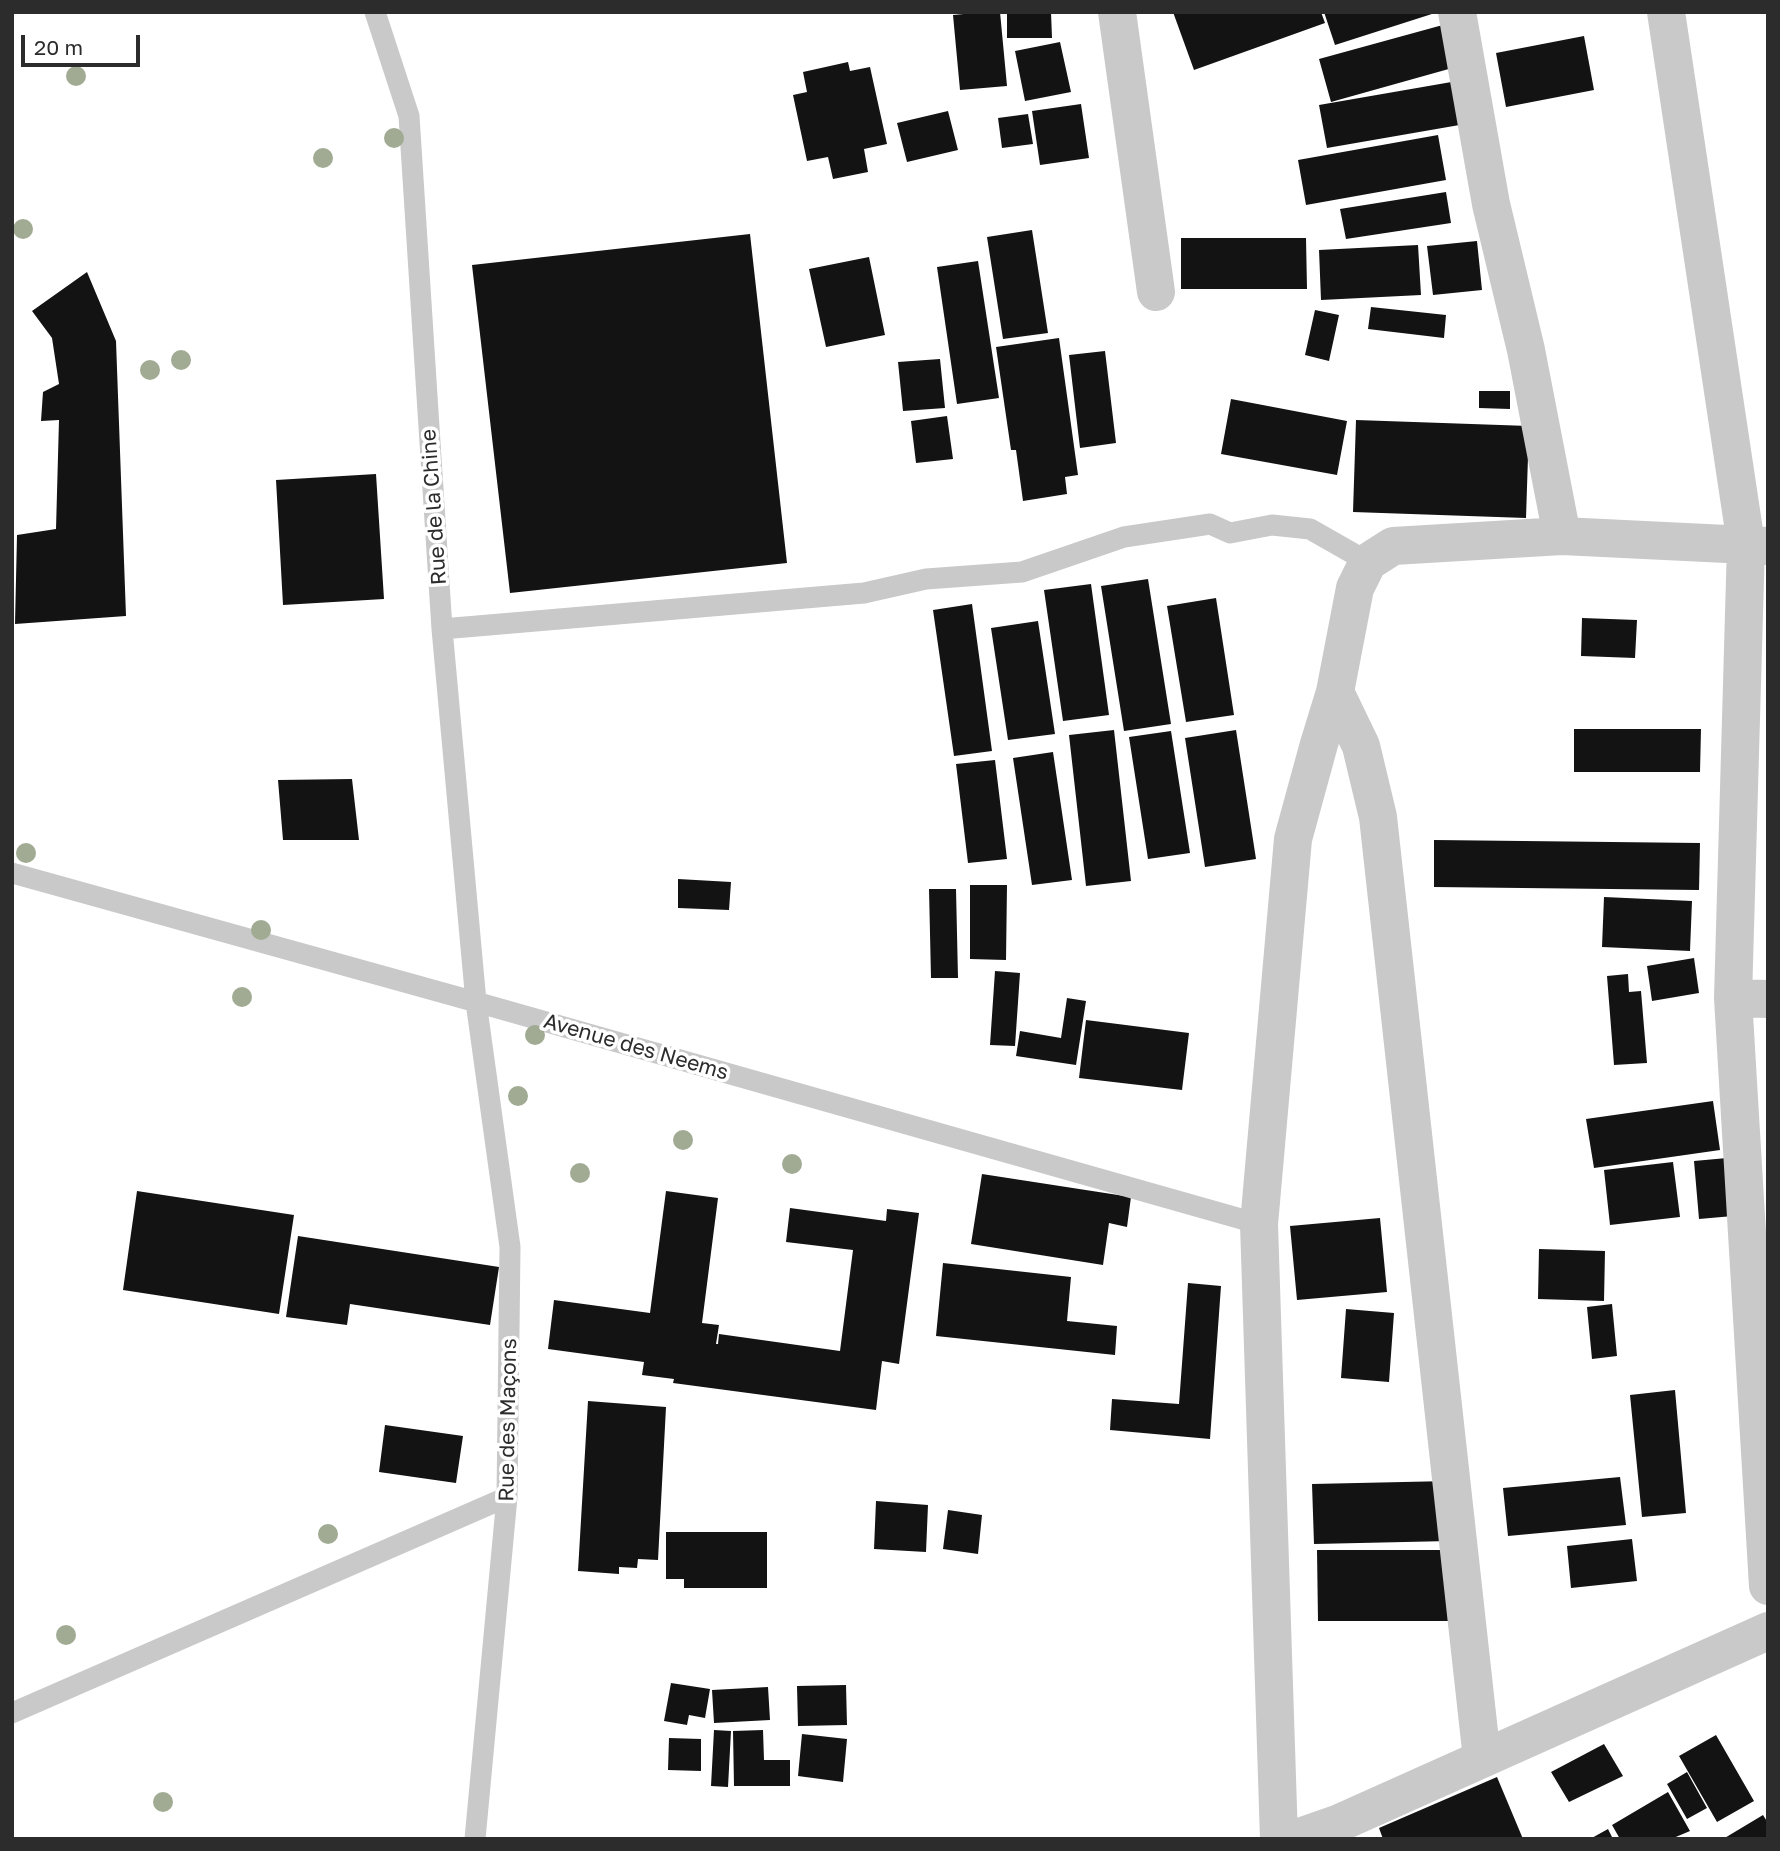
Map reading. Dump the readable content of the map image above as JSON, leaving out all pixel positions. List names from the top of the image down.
{
  "streets": {
    "lane": ["Rue de la Chine", "Avenue des Neems", "Rue des Maçons"]
  },
  "crossings": [
    ["Rue de la Chine", "Avenue des Neems"],
    ["Rue de la Chine", "Rue des Maçons"],
    ["Avenue des Neems", "Rue des Maçons"]
  ],
  "scale_bar": "20 m"
}
